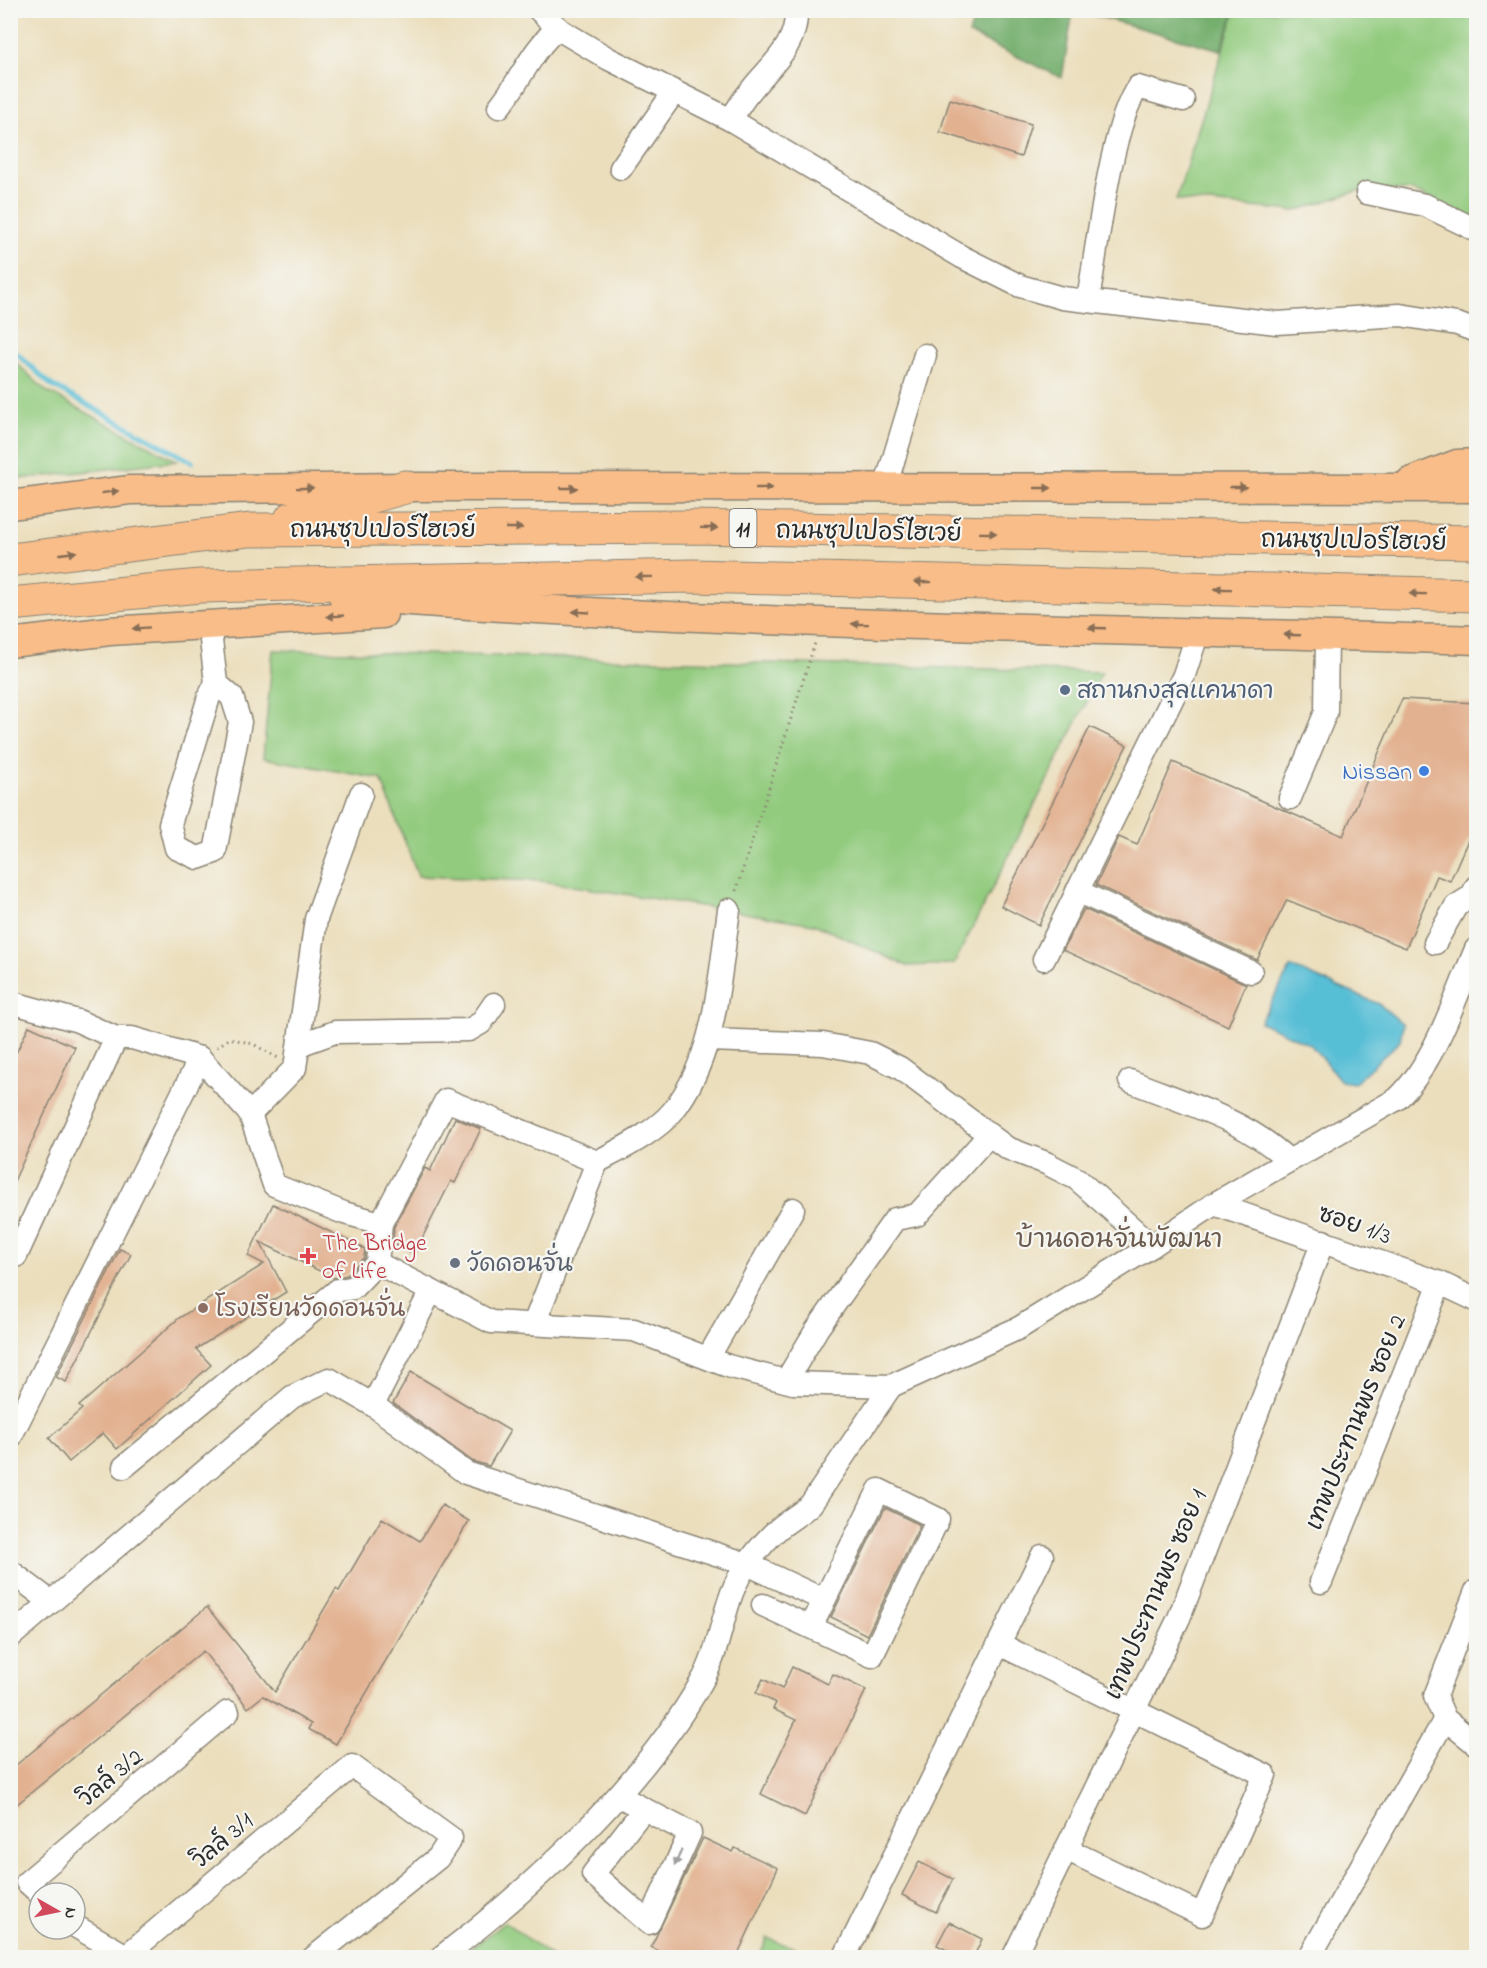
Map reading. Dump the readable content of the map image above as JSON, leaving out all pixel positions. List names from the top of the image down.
{
  "streets": {
    "highway": ["11", "ถนนซุปเปอร์ไฮเวย์"],
    "street": [
      "ซอย 1/3",
      "เทพประทานพร ซอย 2",
      "เทพประทานพร ซอย 1",
      "วิลล์ 3/2",
      "วิลล์ 3/1"
    ]
  },
  "crossings": [
    ["ซอย 1/3", "เทพประทานพร ซอย 2"],
    ["ซอย 1/3", "เทพประทานพร ซอย 1"]
  ],
  "districts": ["บ้านดอนจั่นพัฒนา"],
  "places": {
    "other": [
      "สถานกงสุลแคนาดา",
      "Nissan",
      "วัดดอนจั่น",
      "โรงเรียนวัดดอนจั่น"
    ],
    "health": ["The Bridge of Life"]
  },
  "north": "right"
}
